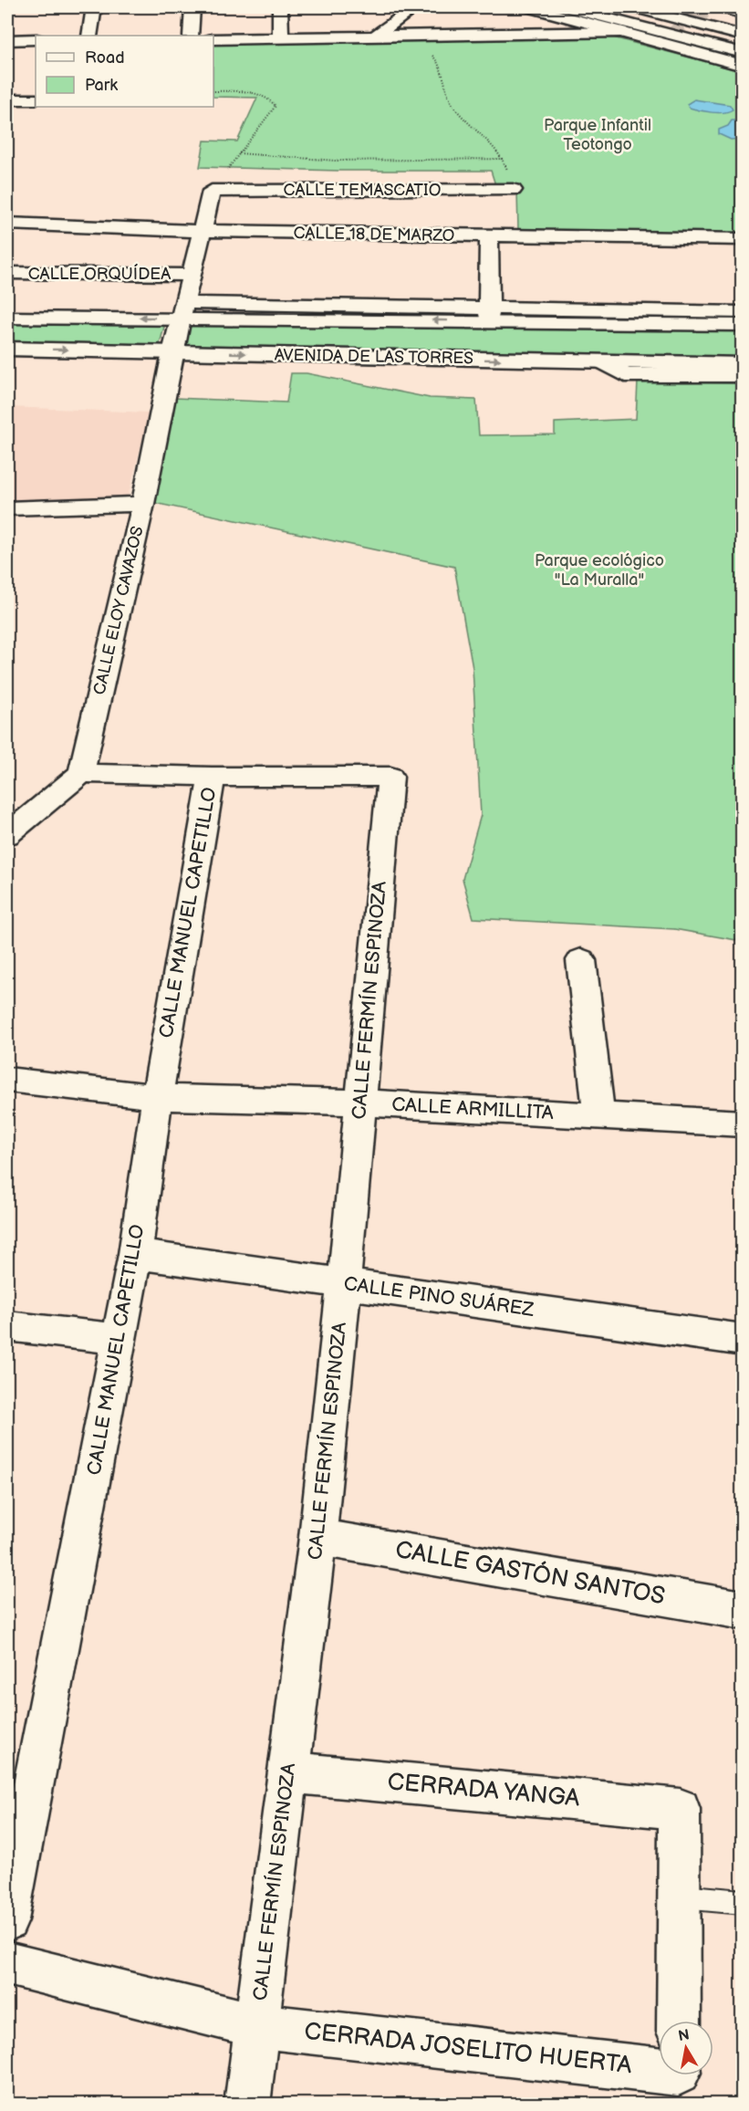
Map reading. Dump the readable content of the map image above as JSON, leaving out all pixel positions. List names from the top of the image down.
{
  "streets": {
    "main road": [
      "CALLE TEMASCATIO",
      "CALLE 18 DE MARZO",
      "CALLE ORQUÍDEA",
      "AVENIDA DE LAS TORRES",
      "CALLE ELOY CAVAZOS",
      "CALLE MANUEL CAPETILLO",
      "CALLE FERMÍN ESPINOZA",
      "CALLE ARMILLITA",
      "CALLE PINO SUÁREZ",
      "CALLE GASTÓN SANTOS",
      "CERRADA YANGA",
      "CERRADA JOSELITO HUERTA"
    ]
  },
  "crossings": [
    ["CALLE TEMASCATIO", "CALLE ELOY CAVAZOS"],
    ["CALLE 18 DE MARZO", "CALLE ELOY CAVAZOS"],
    ["CALLE ORQUÍDEA", "CALLE ELOY CAVAZOS"],
    ["AVENIDA DE LAS TORRES", "CALLE ELOY CAVAZOS"],
    ["CALLE MANUEL CAPETILLO", "CALLE FERMÍN ESPINOZA"],
    ["CALLE MANUEL CAPETILLO", "CALLE ARMILLITA"],
    ["CALLE MANUEL CAPETILLO", "CALLE PINO SUÁREZ"],
    ["CALLE FERMÍN ESPINOZA", "CALLE ARMILLITA"],
    ["CALLE FERMÍN ESPINOZA", "CALLE PINO SUÁREZ"],
    ["CALLE FERMÍN ESPINOZA", "CALLE GASTÓN SANTOS"],
    ["CALLE FERMÍN ESPINOZA", "CERRADA YANGA"],
    ["CALLE FERMÍN ESPINOZA", "CERRADA JOSELITO HUERTA"]
  ],
  "parks": ["Parque Infantil Teotongo", "Parque ecológico \"La Muralla\""],
  "legend": ["Road", "Park"],
  "north": "top"
}
